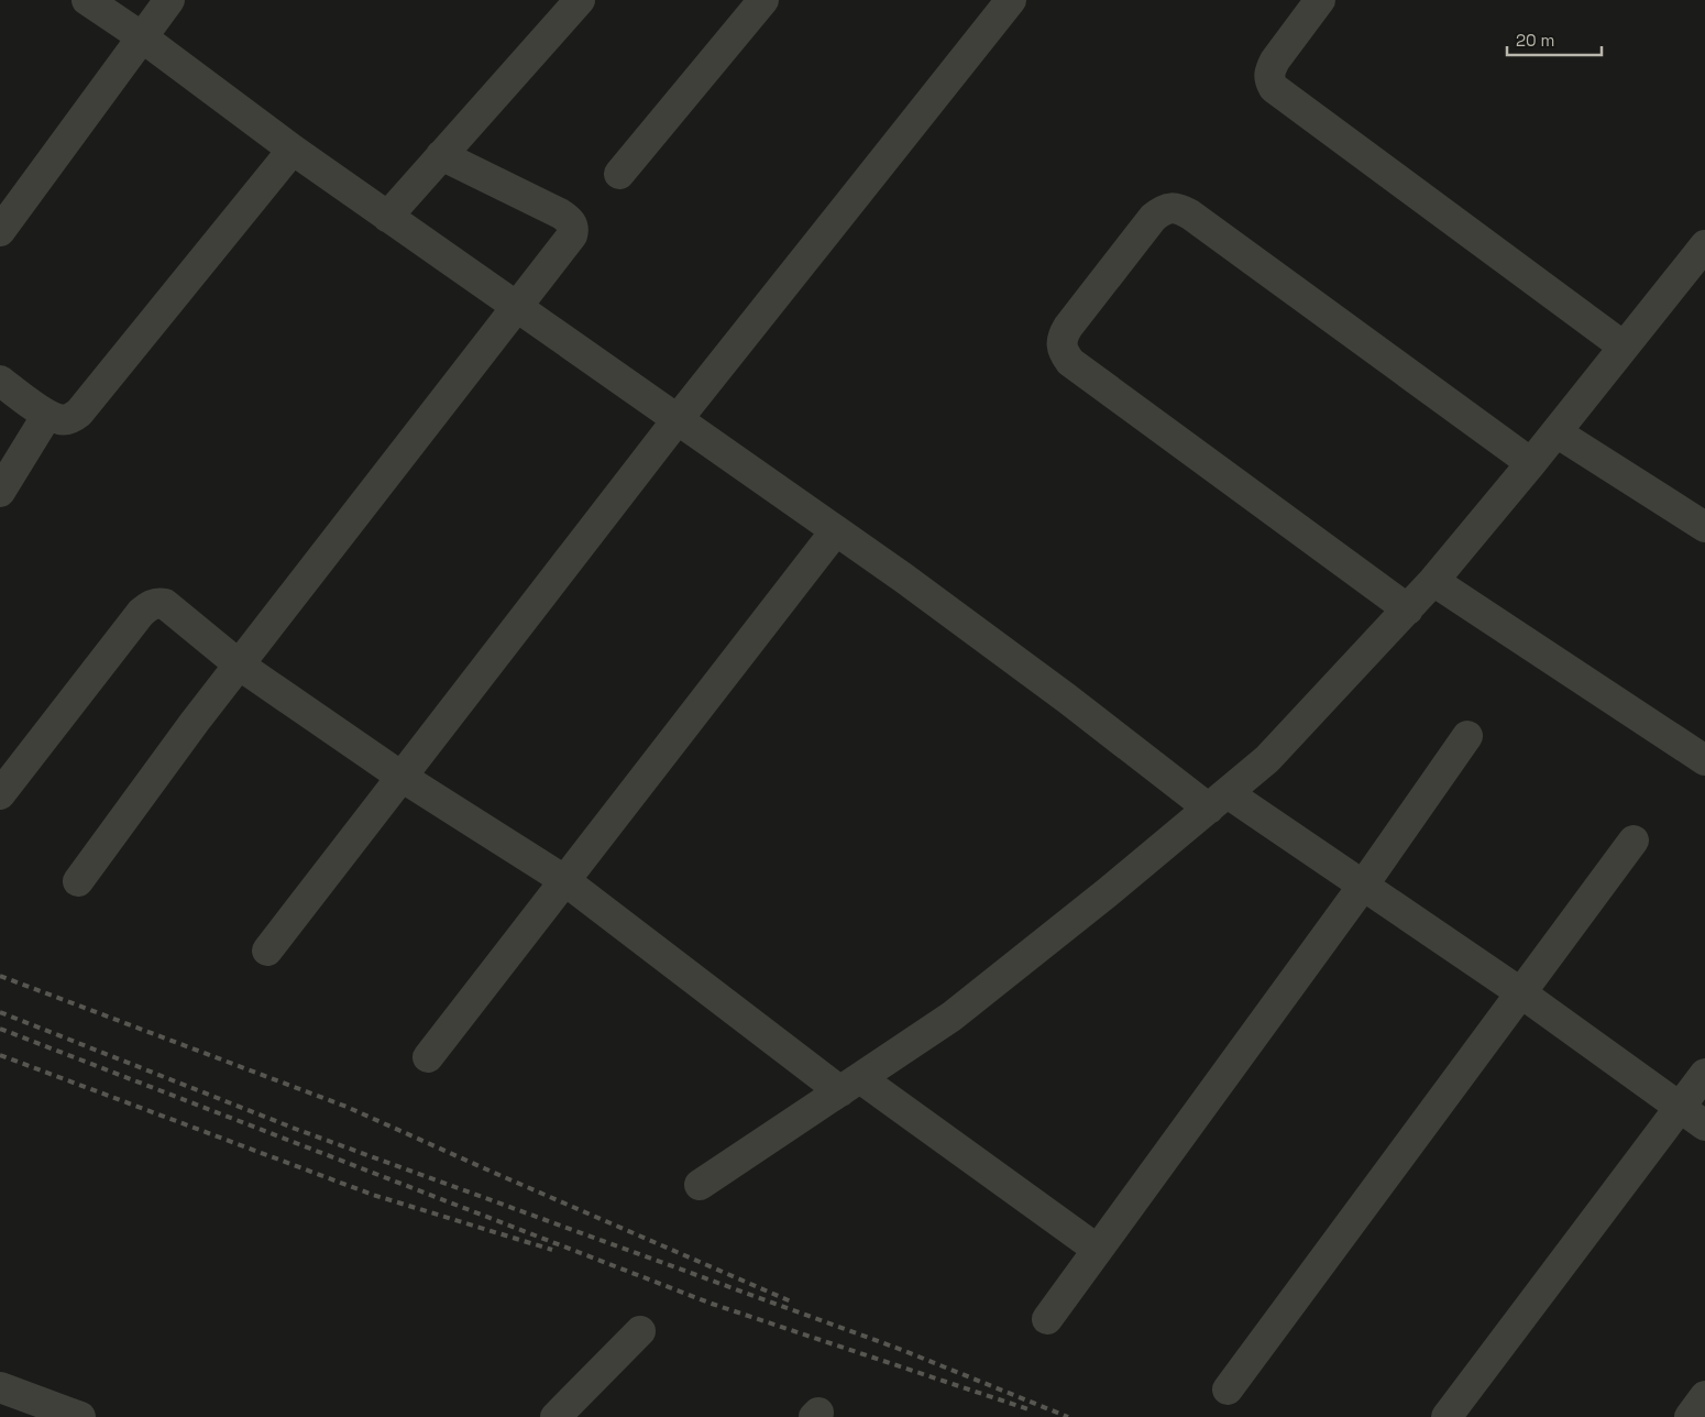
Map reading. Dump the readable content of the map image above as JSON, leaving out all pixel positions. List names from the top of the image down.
{
  "scale_bar": "20 m"
}
